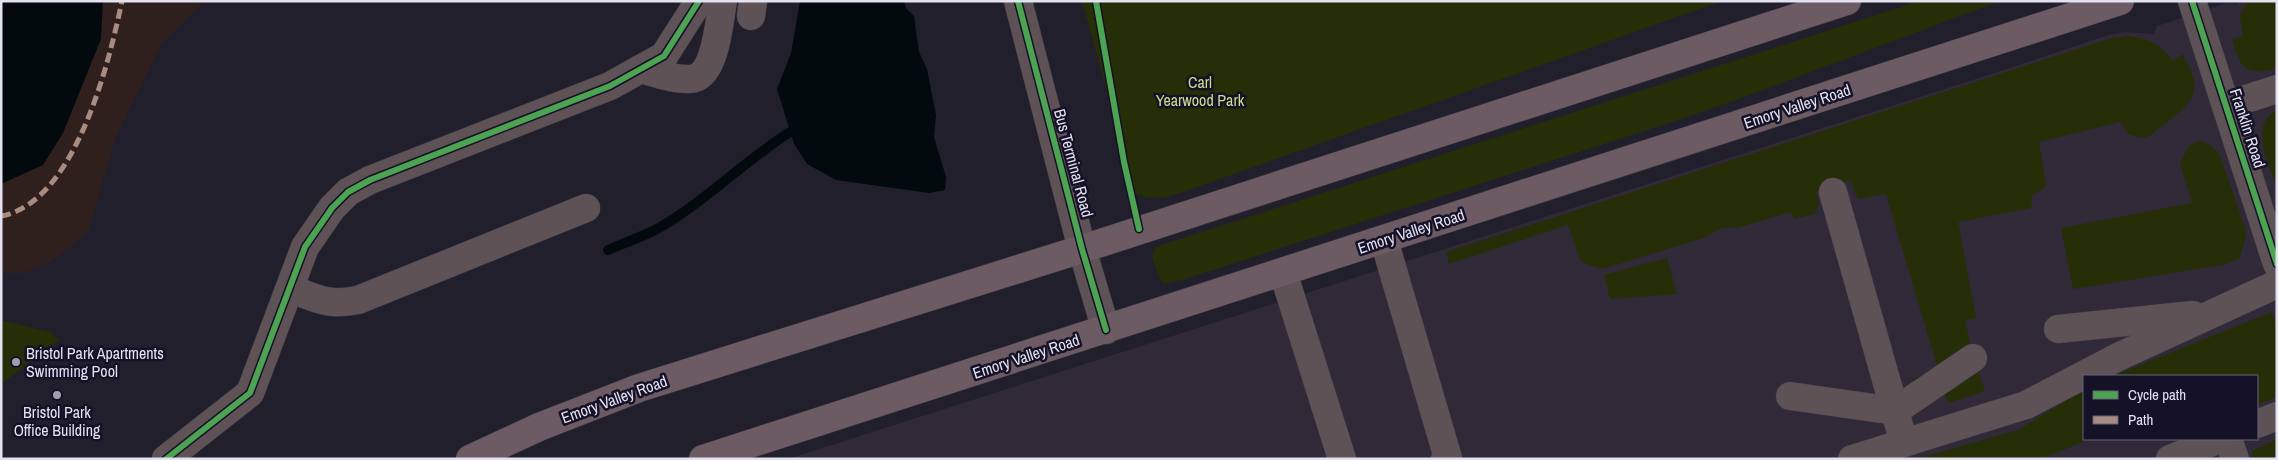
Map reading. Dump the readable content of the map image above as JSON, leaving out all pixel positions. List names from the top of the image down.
{
  "streets": {
    "main road": ["Emory Valley Road"],
    "street": ["Franklin Road", "Bus Terminal Road"]
  },
  "crossings": [
    ["Emory Valley Road", "Bus Terminal Road"]
  ],
  "parks": ["Carl Yearwood Park"],
  "places": ["Bristol Park Apartments Swimming Pool", "Bristol Park Office Building"],
  "legend": ["Cycle path", "Path"]
}
